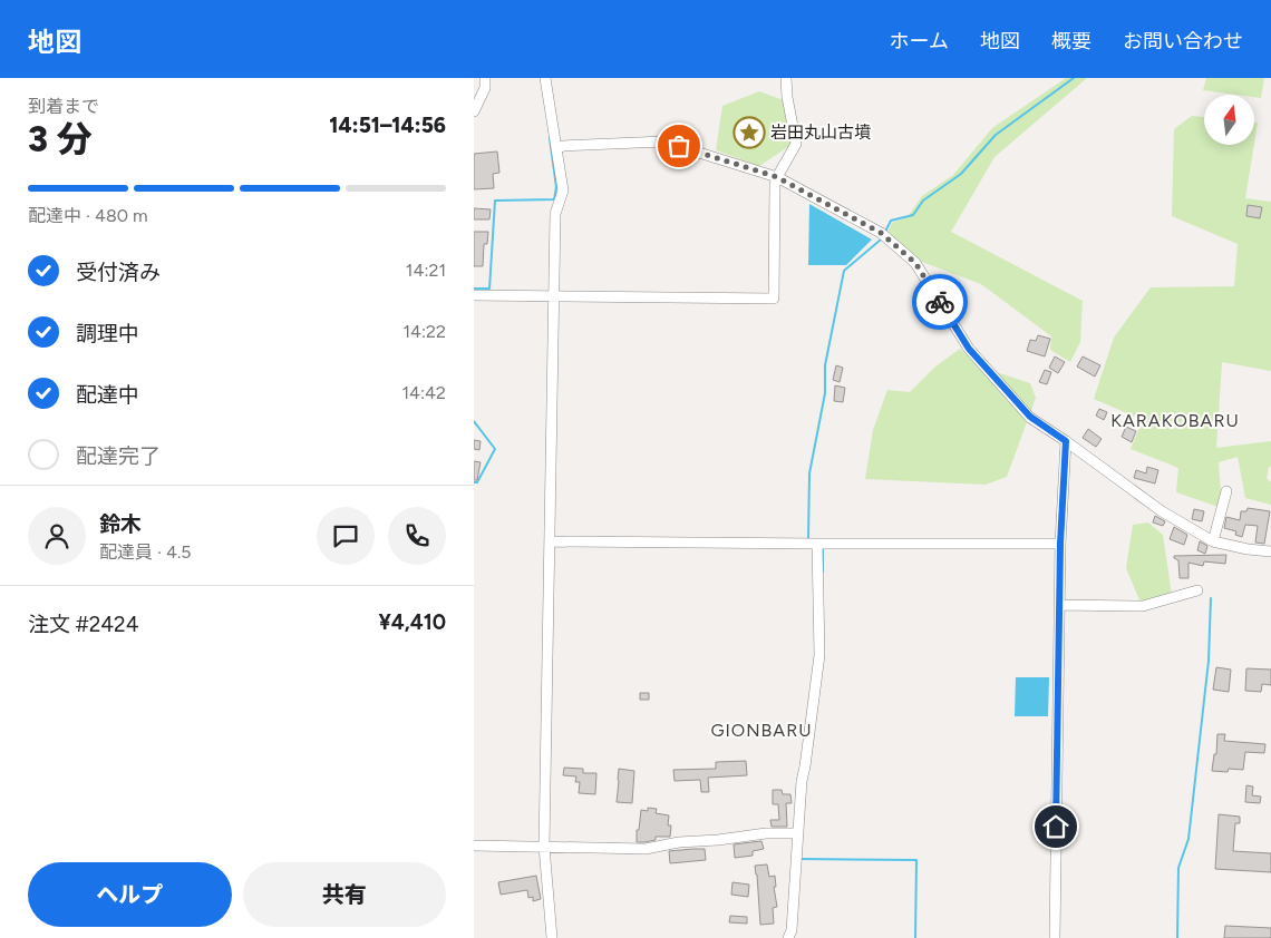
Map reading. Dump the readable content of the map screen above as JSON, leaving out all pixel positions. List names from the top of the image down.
{
  "districts": ["KARAKOBARU", "GIONBARU"],
  "places": {
    "place": ["岩田丸山古墳"]
  },
  "north": "top",
  "page": {
    "header": "地図",
    "nav": [
      "ホーム",
      "地図",
      "概要",
      "お問い合わせ"
    ],
    "heading": ["3 分", "到着まで", "14:51–14:56"],
    "panel": [
      "鈴木",
      "配達員 · 4.5",
      "注文 #2424",
      "¥4,410"
    ],
    "bar": "配達中 · 480 m",
    "list": [
      ["受付済み", "14:21"],
      ["調理中", "14:22"],
      ["配達中", "14:42"],
      "配達完了"
    ],
    "buttons": ["ヘルプ", "共有"]
  }
}
